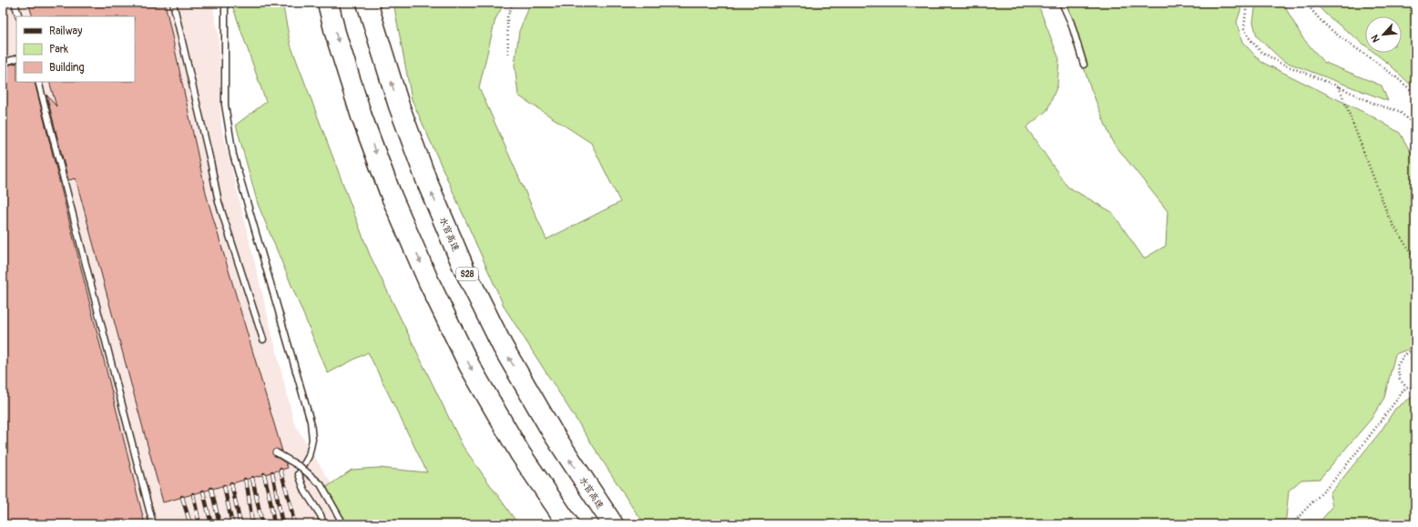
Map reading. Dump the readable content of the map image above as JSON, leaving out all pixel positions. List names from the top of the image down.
{
  "streets": {
    "highway": ["水官高速", "S28"]
  },
  "legend": ["Railway", "Park", "Building"],
  "north": "bottom left"
}
